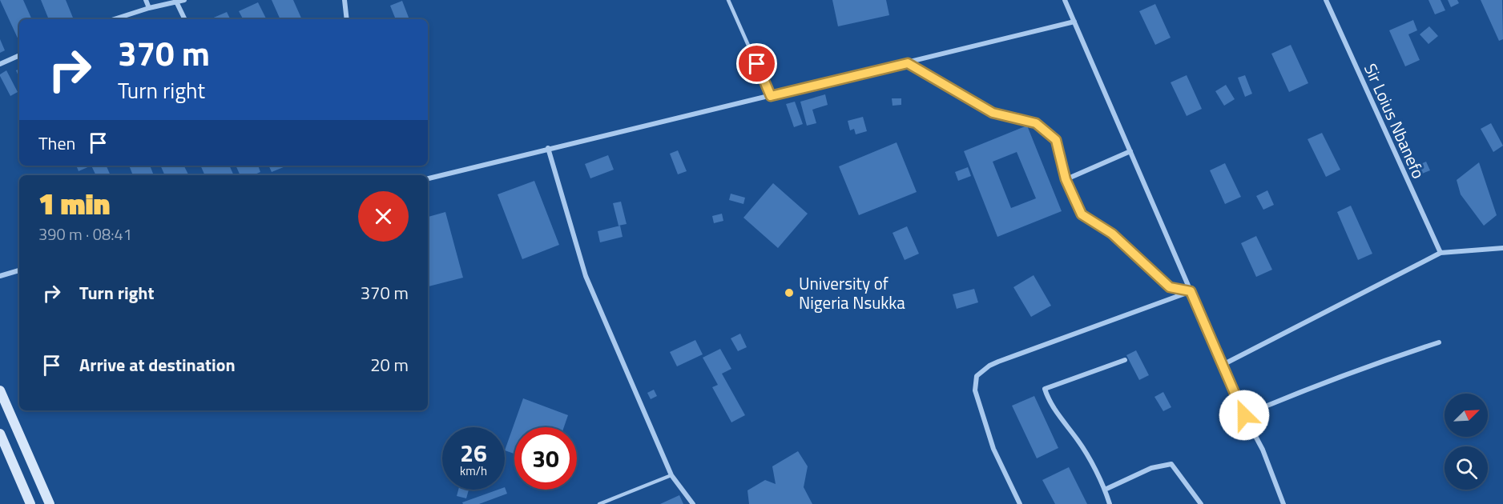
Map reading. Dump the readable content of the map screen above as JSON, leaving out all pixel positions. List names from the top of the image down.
{
  "streets": {
    "street": ["Sir Loius Nbanefo"]
  },
  "places": ["University of Nigeria Nsukka"],
  "north": "top right",
  "page": {
    "turn": ["370 m", "Turn right"],
    "then": "Then",
    "heading": ["1 min", "390 m · 08:41"],
    "list": [
      {
        "name": "Turn right",
        "value": "370 m"
      },
      {
        "name": "Arrive at destination",
        "value": "20 m"
      }
    ],
    "speed": "26 km/h",
    "limit": "30"
  }
}
